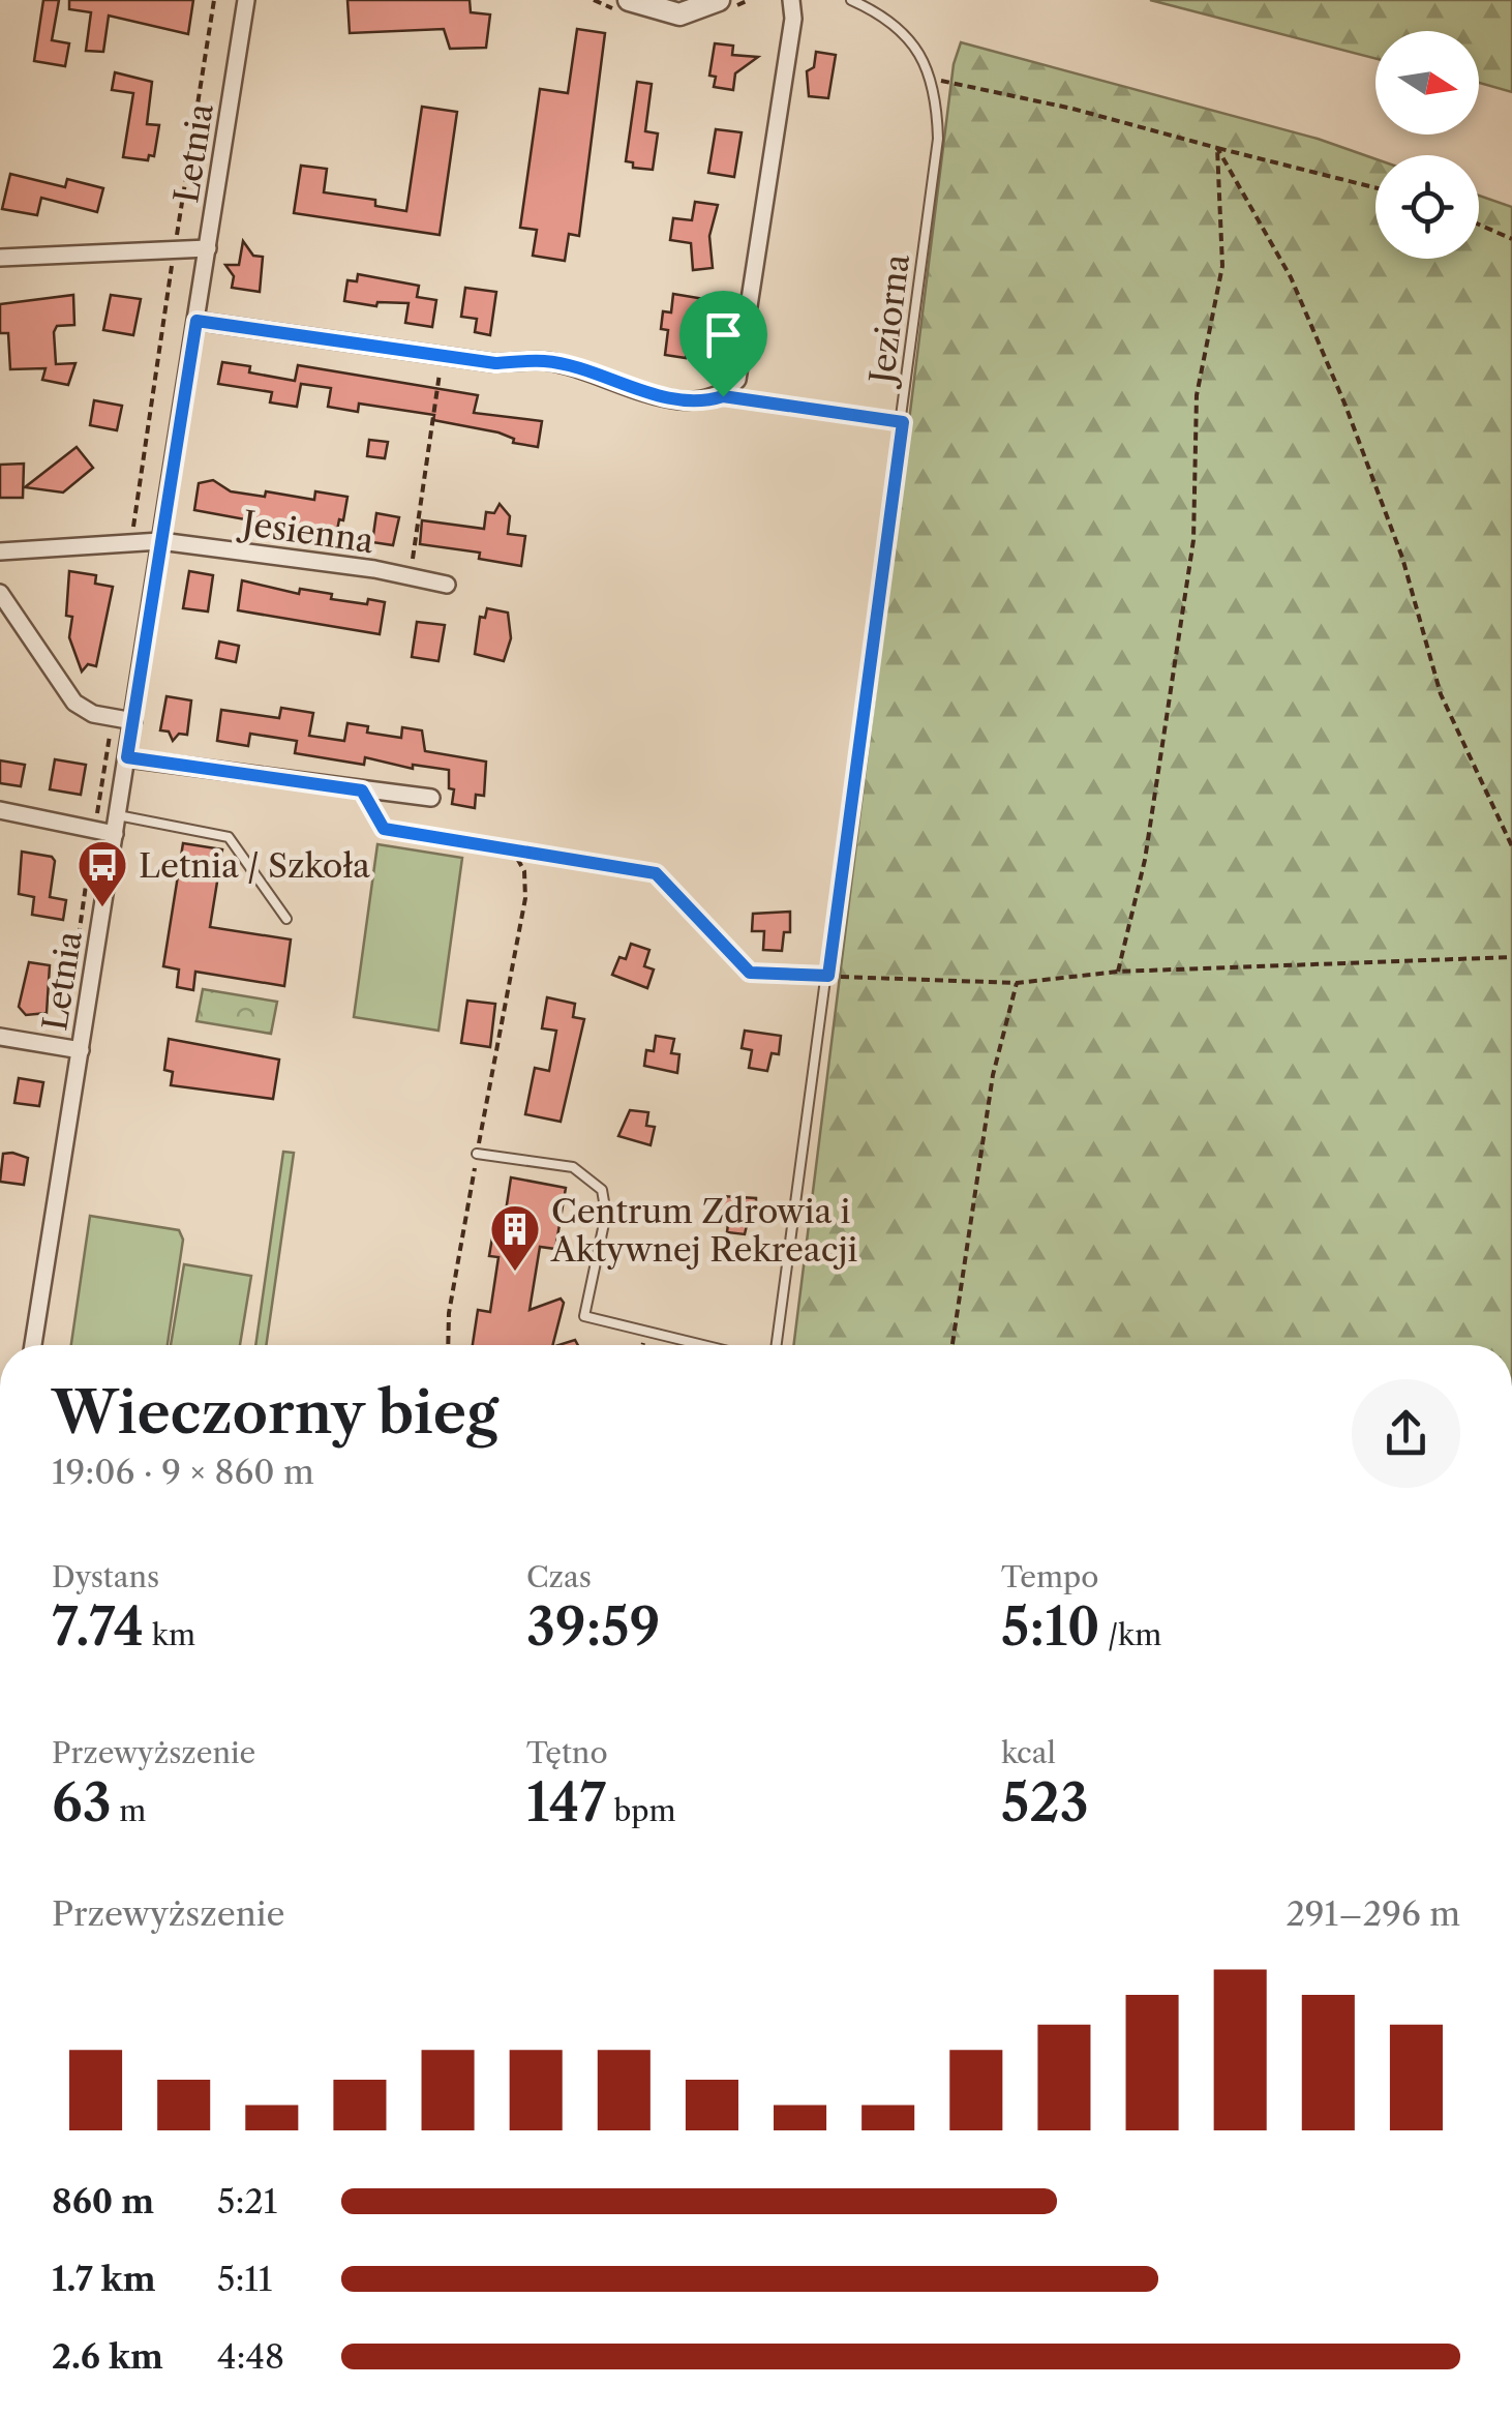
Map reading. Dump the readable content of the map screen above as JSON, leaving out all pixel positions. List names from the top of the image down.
{
  "streets": {
    "street": ["Letnia", "Jesienna"],
    "lane": ["Jeziorna"]
  },
  "crossings": [
    ["Letnia", "Jesienna"]
  ],
  "places": {
    "bus stop": ["Letnia / Szkoła"],
    "building": ["Centrum Zdrowia i Aktywnej Rekreacji"]
  },
  "north": "right",
  "page": {
    "heading": ["Wieczorny bieg", "19:06 · 9 × 860 m"],
    "stats": [
      ["Dystans", "7.74 km"],
      ["Czas", "39:59"],
      ["Tempo", "5:10 /km"],
      ["Przewyższenie", "63 m"],
      ["Tętno", "147 bpm"],
      ["kcal", "523"]
    ],
    "chart": ["Przewyższenie", "291–296 m"],
    "list": [
      {
        "name": "860 m",
        "note": "5:21"
      },
      {
        "name": "1.7 km",
        "note": "5:11"
      },
      {
        "name": "2.6 km",
        "note": "4:48"
      }
    ]
  }
}
